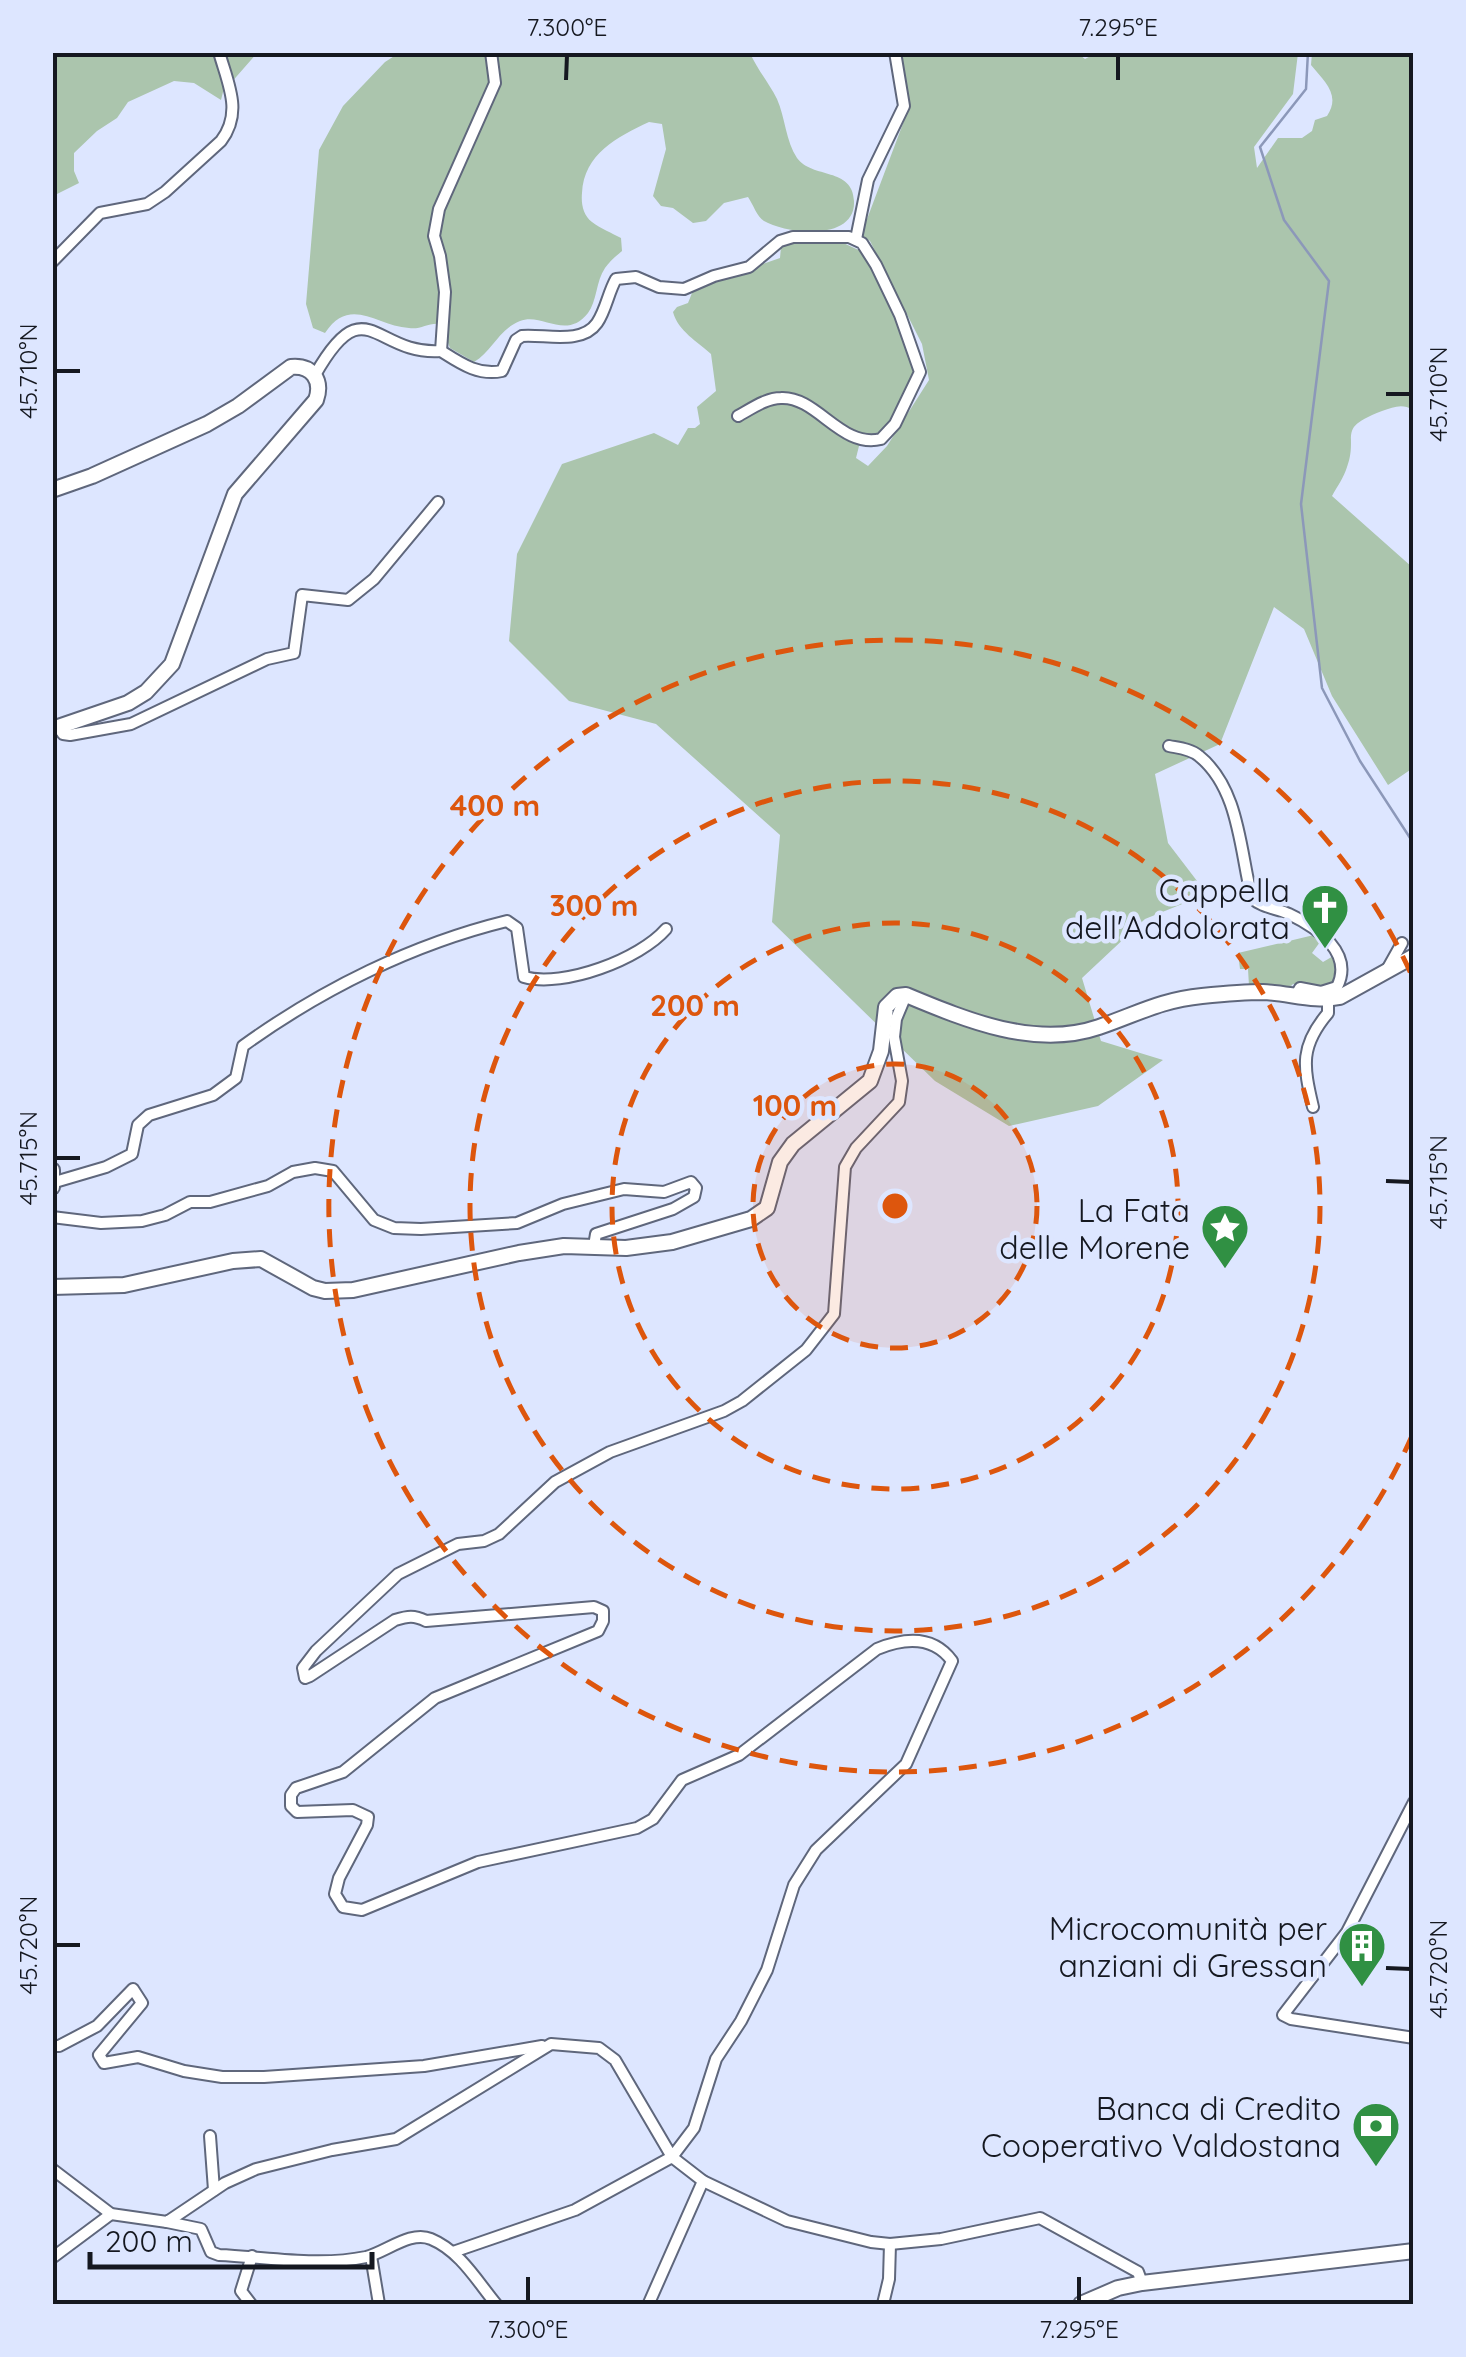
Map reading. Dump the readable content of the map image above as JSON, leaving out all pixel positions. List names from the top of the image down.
{
  "places": {
    "church": ["Cappella dell'Addolorata"],
    "place": ["La Fata delle Morene"],
    "building": ["Microcomunità per anziani di Gressan"],
    "bank": ["Banca di Credito Cooperativo Valdostana"]
  },
  "scale_bar": "200 m",
  "coordinates": [
    "7.300°E",
    "7.295°E",
    "45.710°N",
    "45.715°N",
    "45.720°N"
  ],
  "rings": [
    "400 m",
    "300 m",
    "200 m",
    "100 m"
  ]
}
